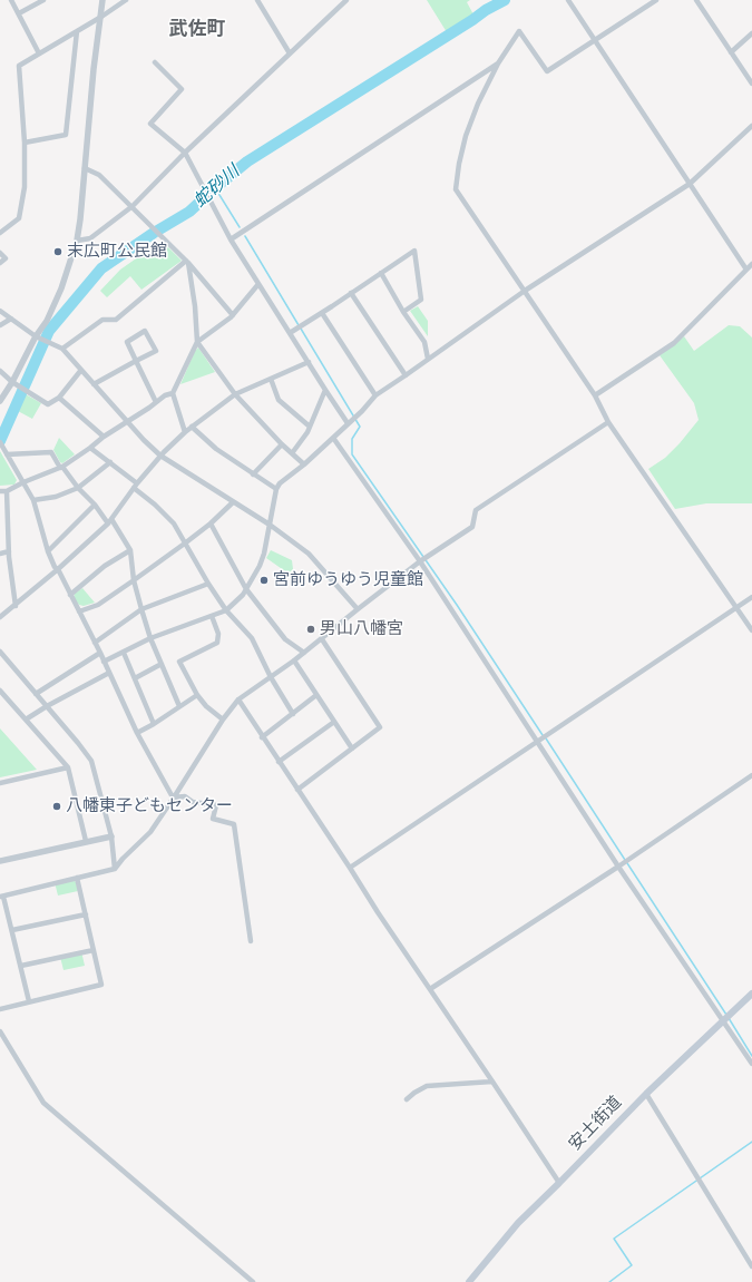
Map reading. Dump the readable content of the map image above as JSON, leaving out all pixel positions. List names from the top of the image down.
{
  "streets": {
    "main road": ["安土街道"]
  },
  "districts": ["武佐町"],
  "water": ["蛇砂川"],
  "places": [
    "末広町公民館",
    "宮前ゆうゆう児童館",
    "男山八幡宮",
    "八幡東子どもセンター"
  ]
}
